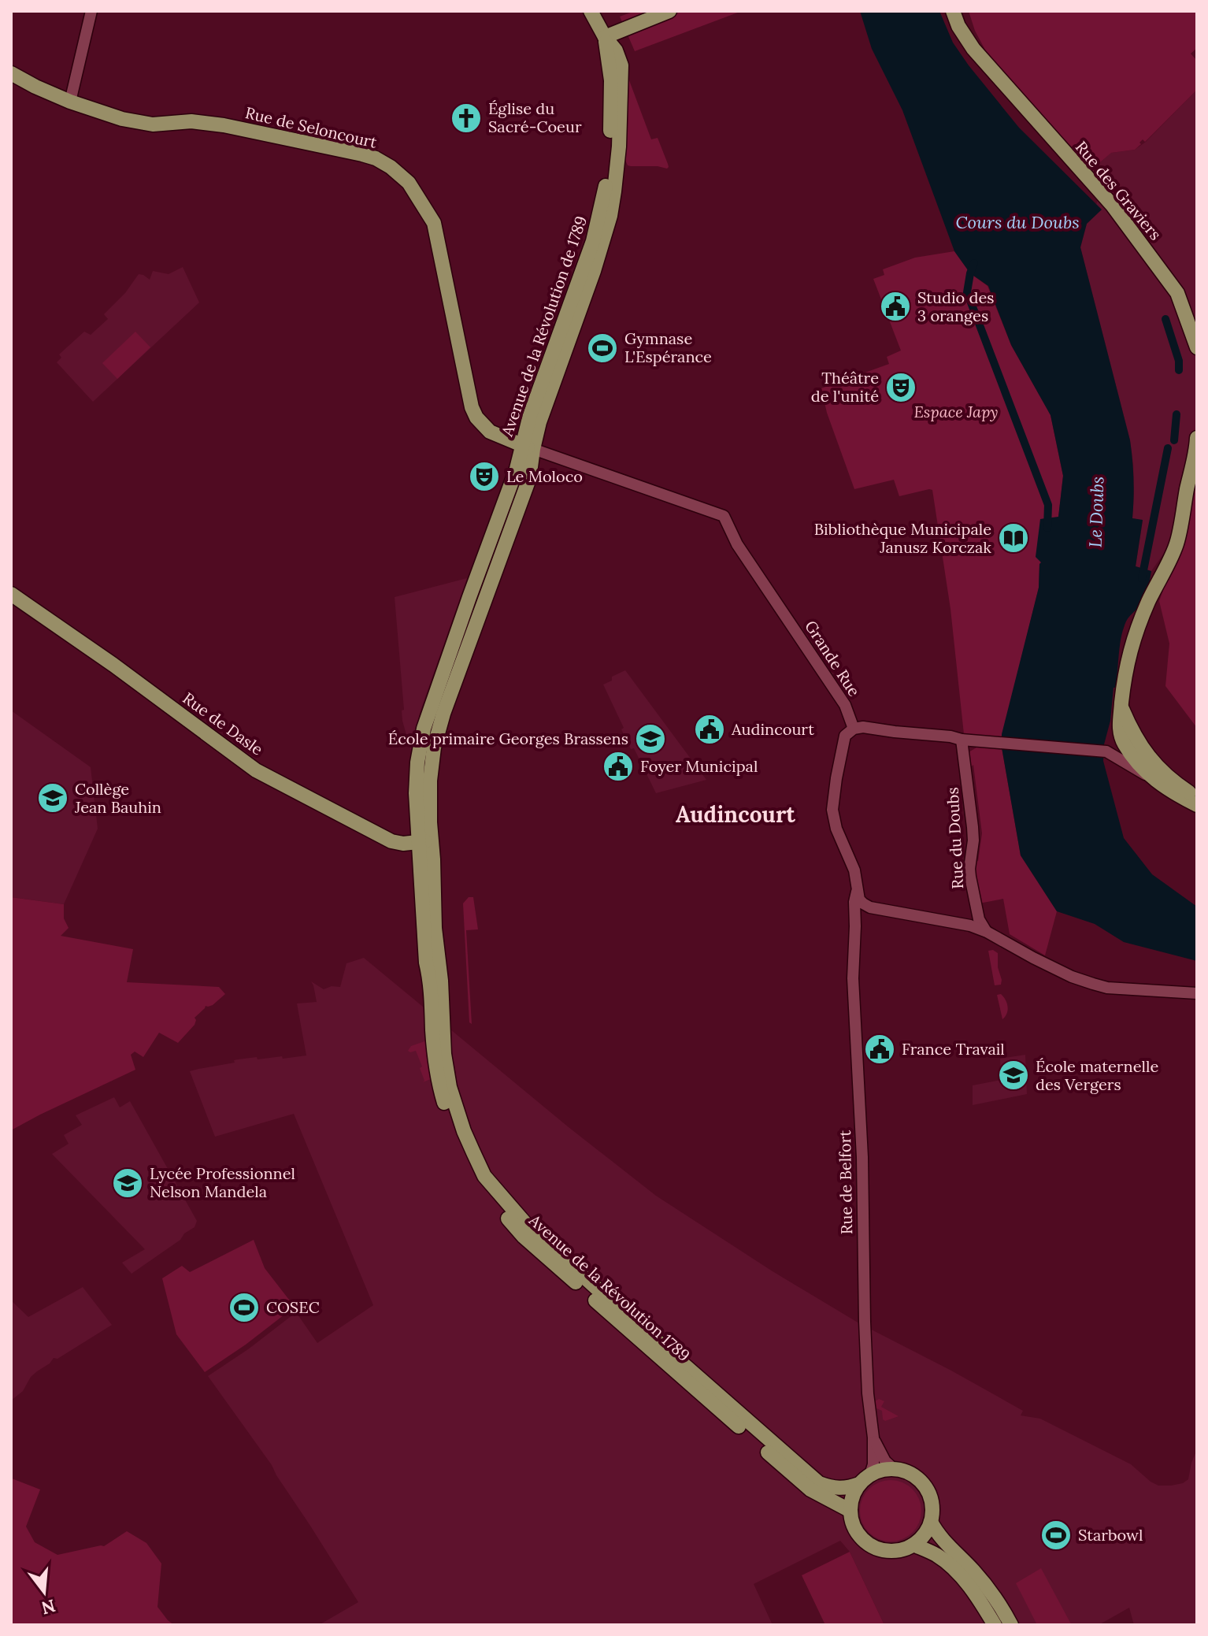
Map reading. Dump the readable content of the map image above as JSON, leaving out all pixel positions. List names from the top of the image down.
{
  "streets": {
    "main road": [
      "Rue de Seloncourt",
      "Rue des Graviers",
      "Avenue de la Révolution de 1789",
      "Rue de Dasle",
      "Avenue de la Révolution 1789"
    ],
    "street": ["Grande Rue", "Rue du Doubs", "Rue de Belfort"]
  },
  "crossings": [
    ["Rue de Seloncourt", "Avenue de la Révolution de 1789"],
    ["Rue de Seloncourt", "Grande Rue"],
    ["Avenue de la Révolution de 1789", "Rue de Dasle"],
    ["Avenue de la Révolution de 1789", "Avenue de la Révolution 1789"],
    ["Rue de Belfort", "Avenue de la Révolution 1789"]
  ],
  "districts": ["Audincourt"],
  "water": ["Cours du Doubs", "Le Doubs"],
  "parks": ["Espace Japy"],
  "places": {
    "church": ["Église du Sacré-Coeur"],
    "public building": [
      "Studio des 3 oranges",
      "Audincourt",
      "Foyer Municipal",
      "France Travail"
    ],
    "sports": ["Gymnase L'Espérance", "COSEC", "Starbowl"],
    "theatre": ["Théâtre de l'unité", "Le Moloco"],
    "library": ["Bibliothèque Municipale Janusz Korczak"],
    "school or university": [
      "École primaire Georges Brassens",
      "Collège Jean Bauhin",
      "École maternelle des Vergers",
      "Lycée Professionnel Nelson Mandela"
    ]
  },
  "north": "bottom"
}
